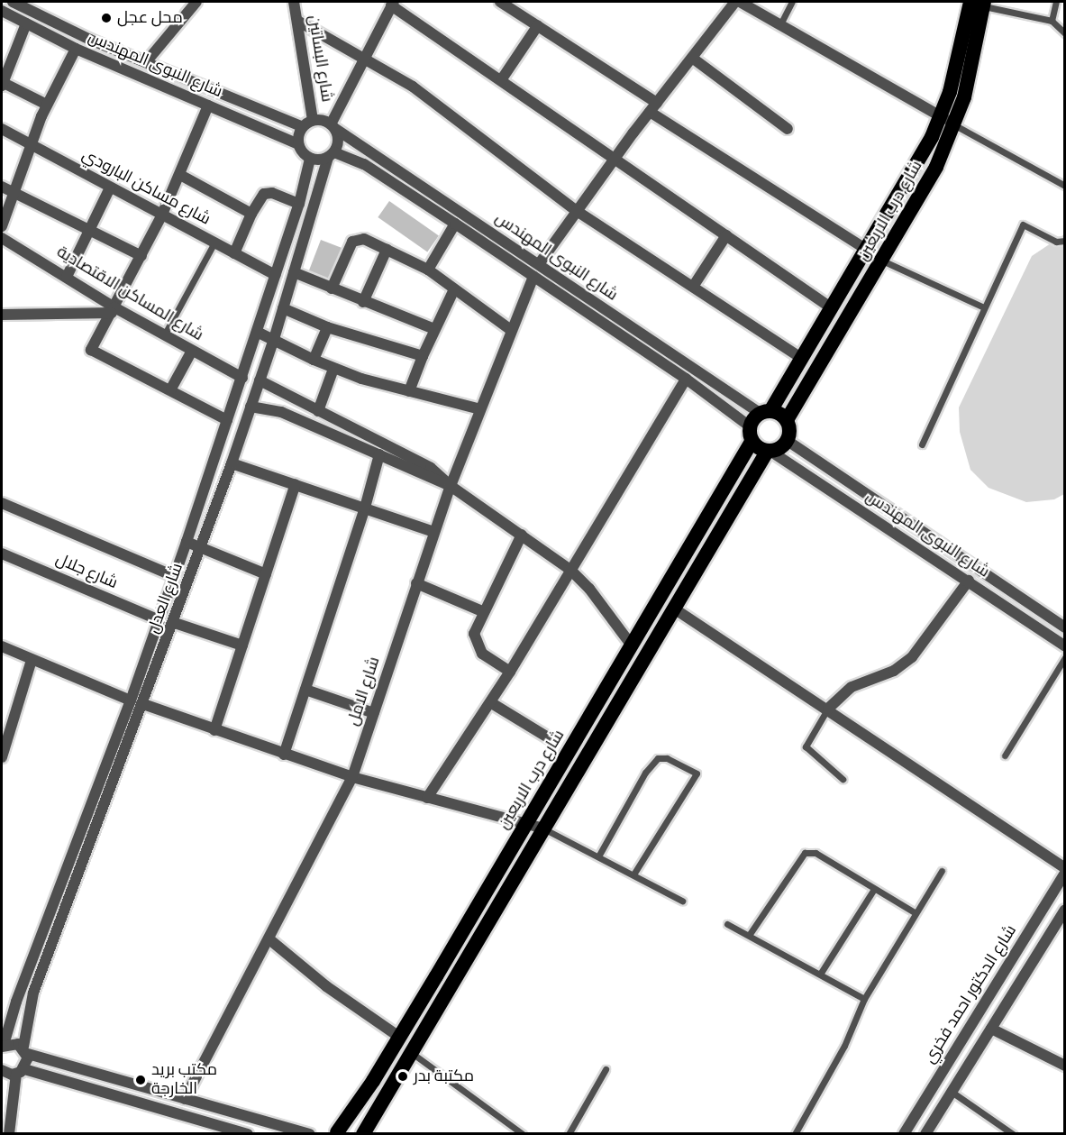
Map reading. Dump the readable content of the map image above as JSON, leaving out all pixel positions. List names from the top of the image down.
{
  "streets": {
    "highway": ["شارع درب الاربعين"],
    "street": [
      "شارع البساتين",
      "شارع النبوى المهندس",
      "شارع مساكن البارودي",
      "شارع المساكن الاقتصادية",
      "شارع جلال",
      "شارع العدل",
      "شارع الامل",
      "شارع الدكتور احمد فخري"
    ]
  },
  "crossings": [
    ["شارع البساتين", "شارع النبوى المهندس"],
    ["شارع البساتين", "شارع العدل"],
    ["شارع النبوى المهندس", "شارع درب الاربعين"],
    ["شارع النبوى المهندس", "شارع العدل"],
    ["شارع النبوى المهندس", "شارع الامل"],
    ["شارع مساكن البارودي", "شارع العدل"],
    ["شارع المساكن الاقتصادية", "شارع العدل"],
    ["شارع جلال", "شارع العدل"]
  ],
  "places": ["محل عجل", "مكتبة بدر", "مكتب بريد الخارجة"]
}
